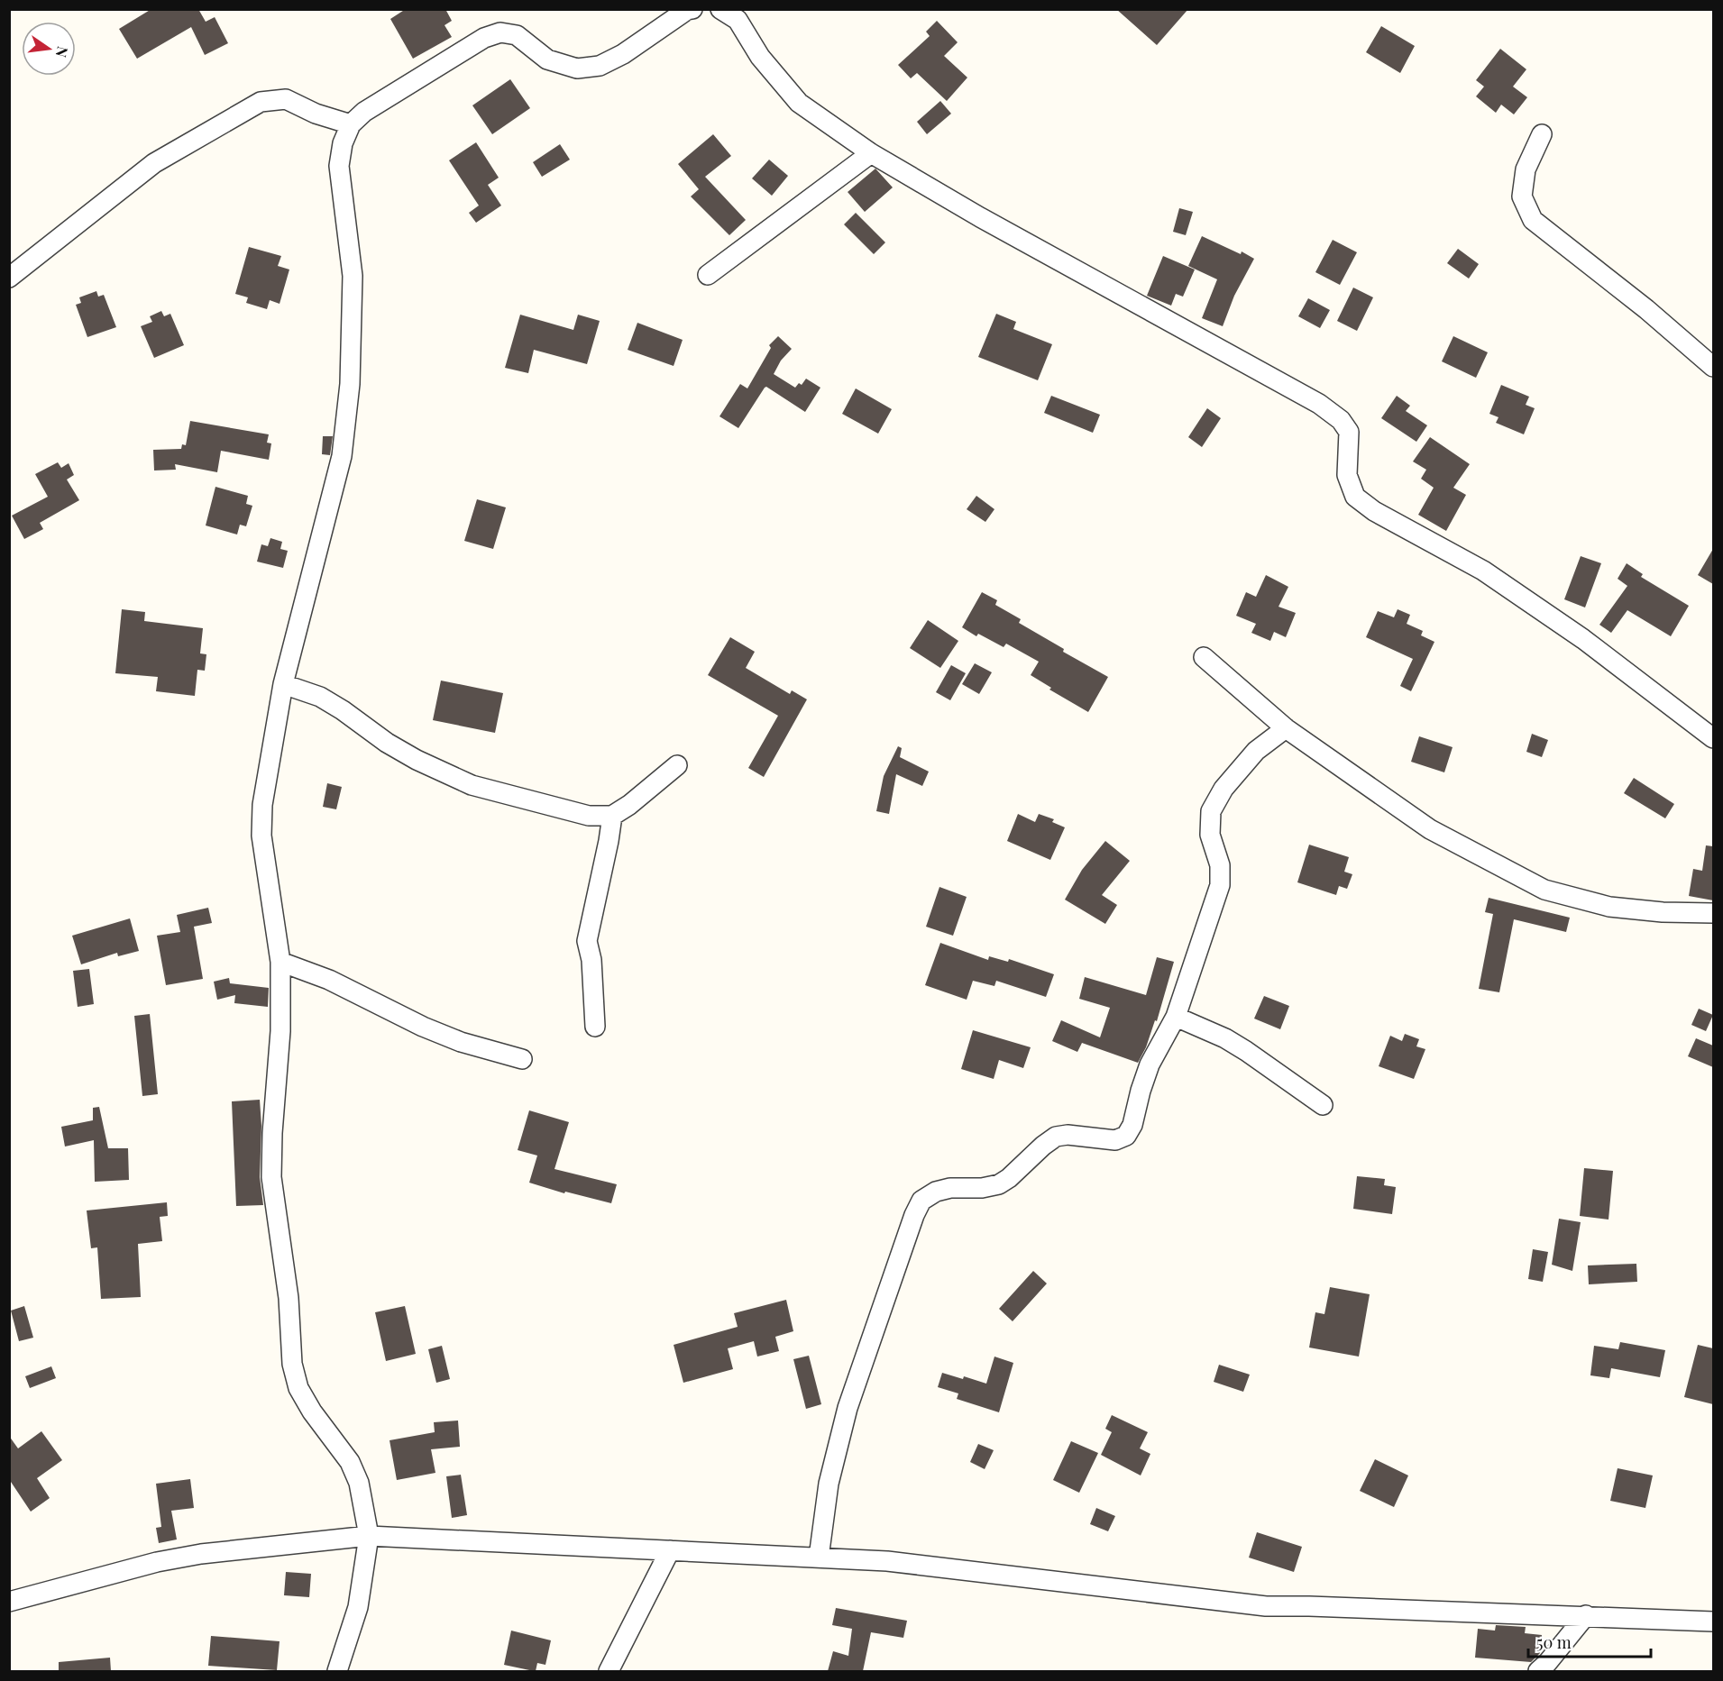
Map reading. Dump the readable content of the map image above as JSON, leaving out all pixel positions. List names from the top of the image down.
{
  "scale_bar": "50 m",
  "north": "right"
}
